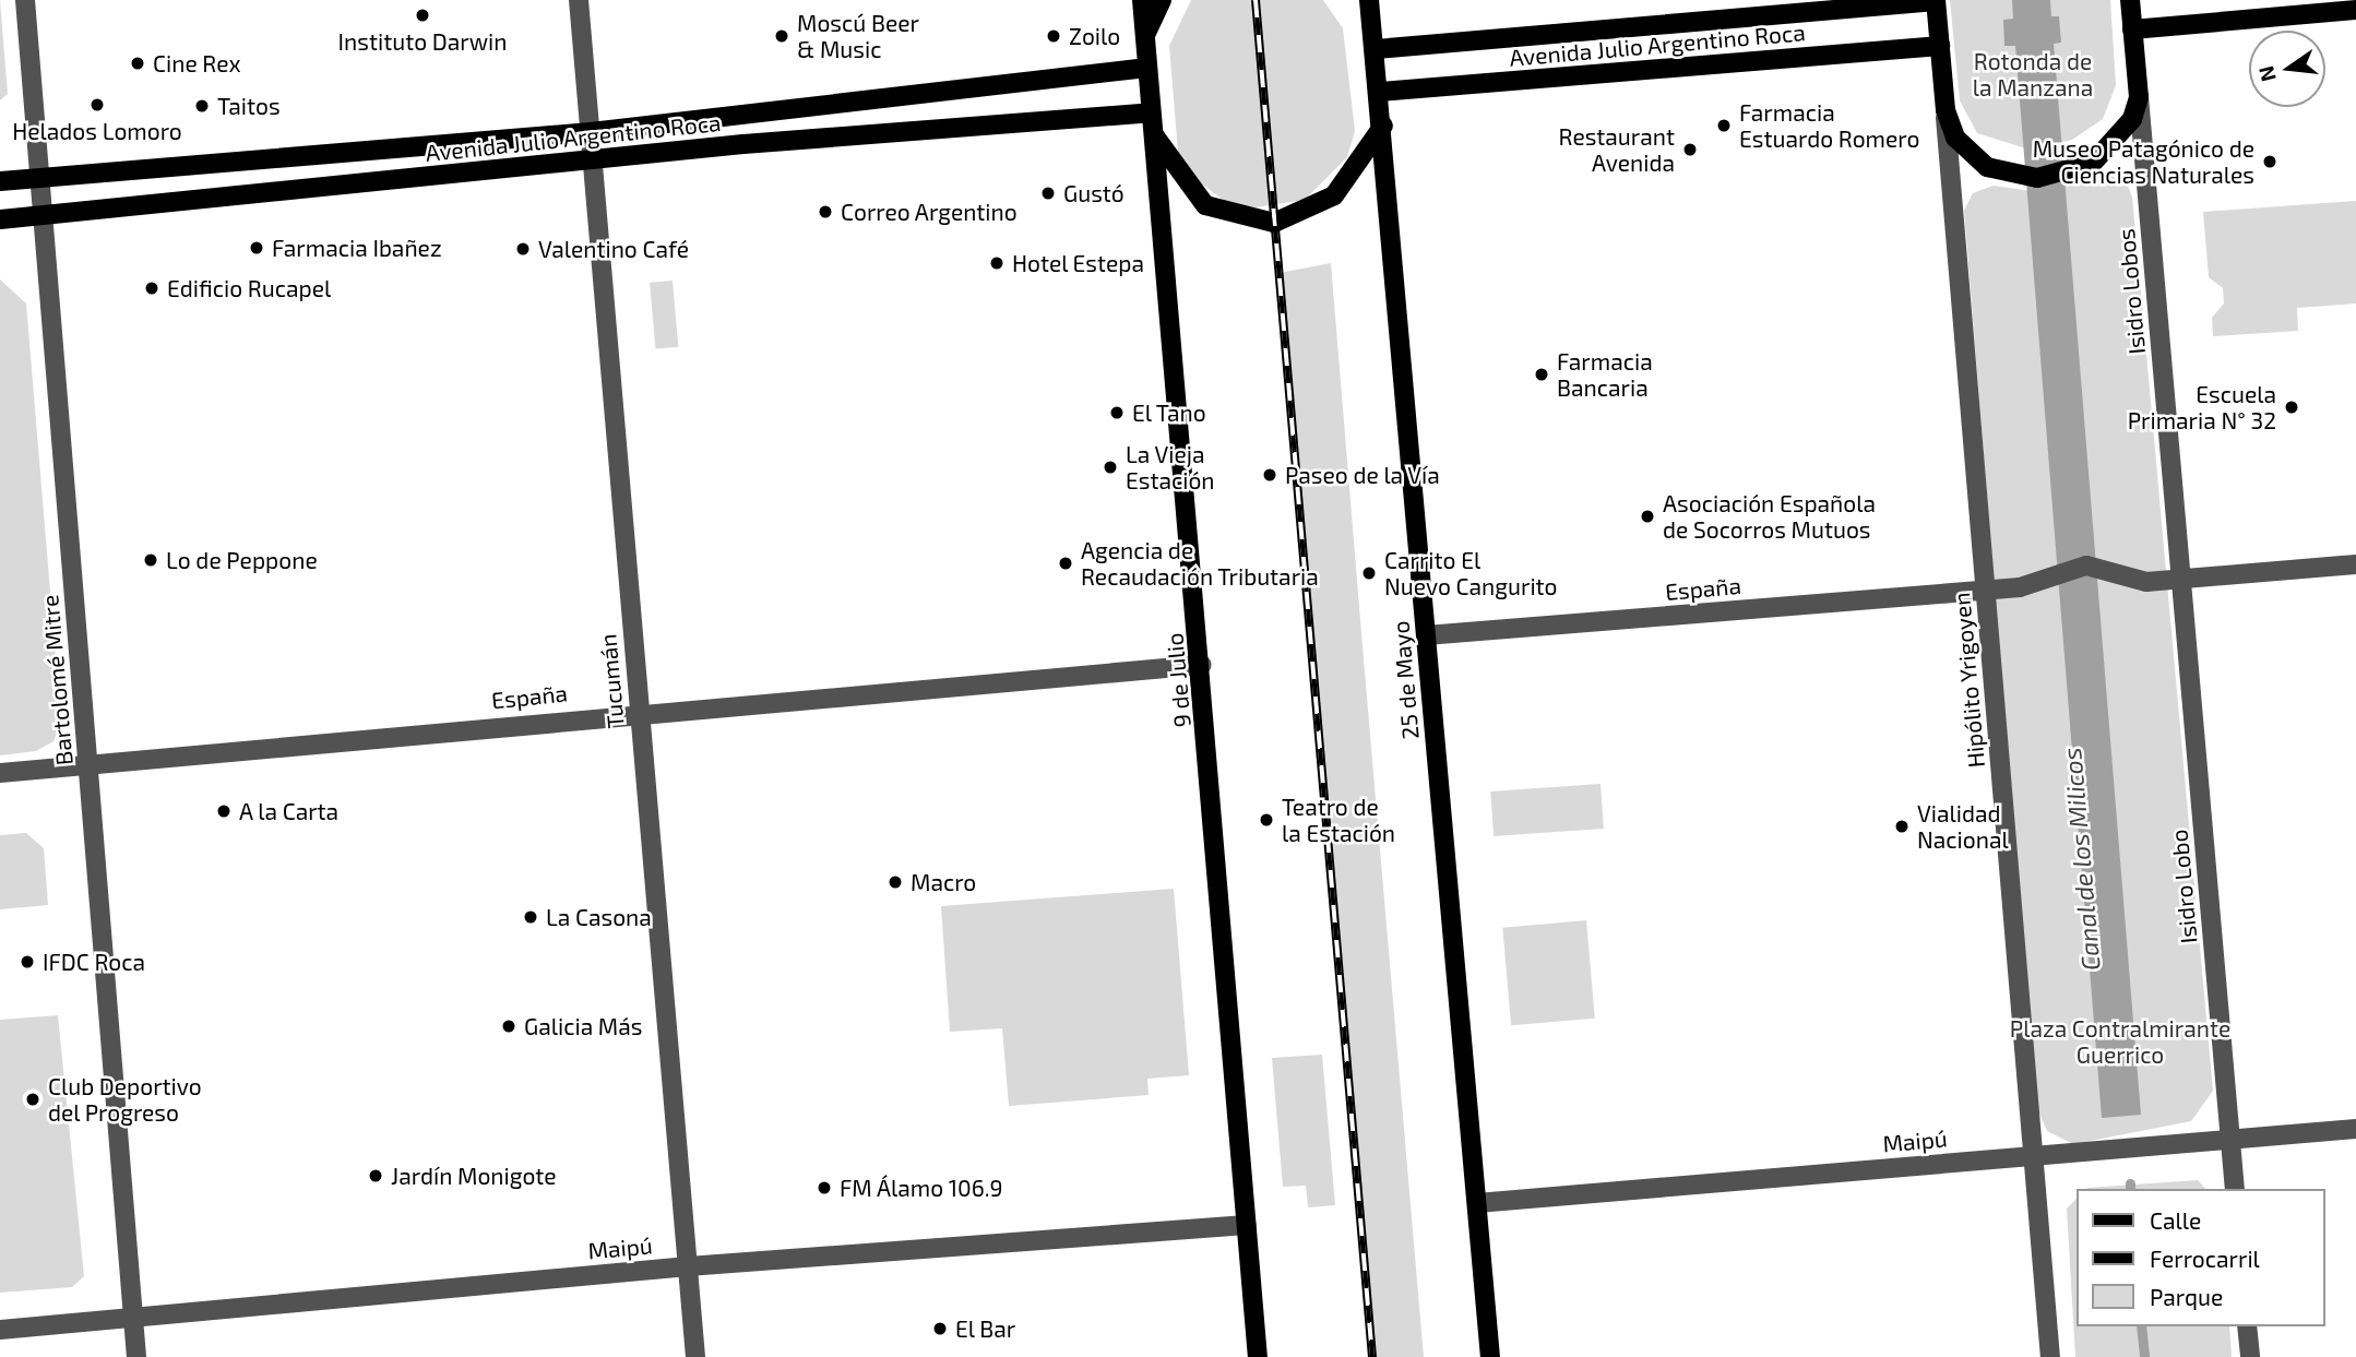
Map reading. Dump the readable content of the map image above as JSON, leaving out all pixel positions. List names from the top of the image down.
{
  "streets": {
    "main road": [
      "Avenida Julio Argentino Roca",
      "Isidro Lobos",
      "9 de Julio",
      "25 de Mayo",
      "Hipólito Yrigoyen"
    ],
    "street": [
      "España",
      "Bartolomé Mitre",
      "Tucumán",
      "Isidro Lobo",
      "Maipú"
    ]
  },
  "crossings": [
    ["Avenida Julio Argentino Roca", "Bartolomé Mitre"],
    ["Avenida Julio Argentino Roca", "9 de Julio"],
    ["Avenida Julio Argentino Roca", "25 de Mayo"],
    ["Avenida Julio Argentino Roca", "Hipólito Yrigoyen"],
    ["Avenida Julio Argentino Roca", "Tucumán"],
    ["Isidro Lobos", "España"],
    ["Isidro Lobos", "Isidro Lobo"],
    ["España", "Bartolomé Mitre"],
    ["España", "9 de Julio"],
    ["España", "25 de Mayo"],
    ["España", "Hipólito Yrigoyen"],
    ["España", "Tucumán"],
    ["España", "Isidro Lobo"],
    ["Bartolomé Mitre", "Maipú"],
    ["9 de Julio", "Maipú"],
    ["25 de Mayo", "Maipú"],
    ["Hipólito Yrigoyen", "Maipú"],
    ["Tucumán", "Maipú"],
    ["Isidro Lobo", "Maipú"]
  ],
  "water": ["Canal de los Milicos"],
  "parks": ["Rotonda de la Manzana", "Plaza Contralmirante Guerrico"],
  "places": [
    "Instituto Darwin",
    "Moscú Beer & Music",
    "Zoilo",
    "Cine Rex",
    "Helados Lomoro",
    "Taitos",
    "Farmacia Estuardo Romero",
    "Restaurant Avenida",
    "Museo Patagónico de Ciencias Naturales",
    "Gustó",
    "Correo Argentino",
    "Farmacia Ibañez",
    "Valentino Café",
    "Hotel Estepa",
    "Edificio Rucapel",
    "Farmacia Bancaria",
    "Escuela Primaria N° 32",
    "El Tano",
    "La Vieja Estación",
    "Paseo de la Vía",
    "Asociación Española de Socorros Mutuos",
    "Lo de Peppone",
    "Agencia de Recaudación Tributaria",
    "Carrito El Nuevo Cangurito",
    "A la Carta",
    "Teatro de la Estación",
    "Vialidad Nacional",
    "Macro",
    "La Casona",
    "IFDC Roca",
    "Galicia Más",
    "Club Deportivo del Progreso",
    "Jardín Monigote",
    "FM Álamo 106.9",
    "El Bar"
  ],
  "legend": ["Calle", "Ferrocarril", "Parque"],
  "north": "left"
}
